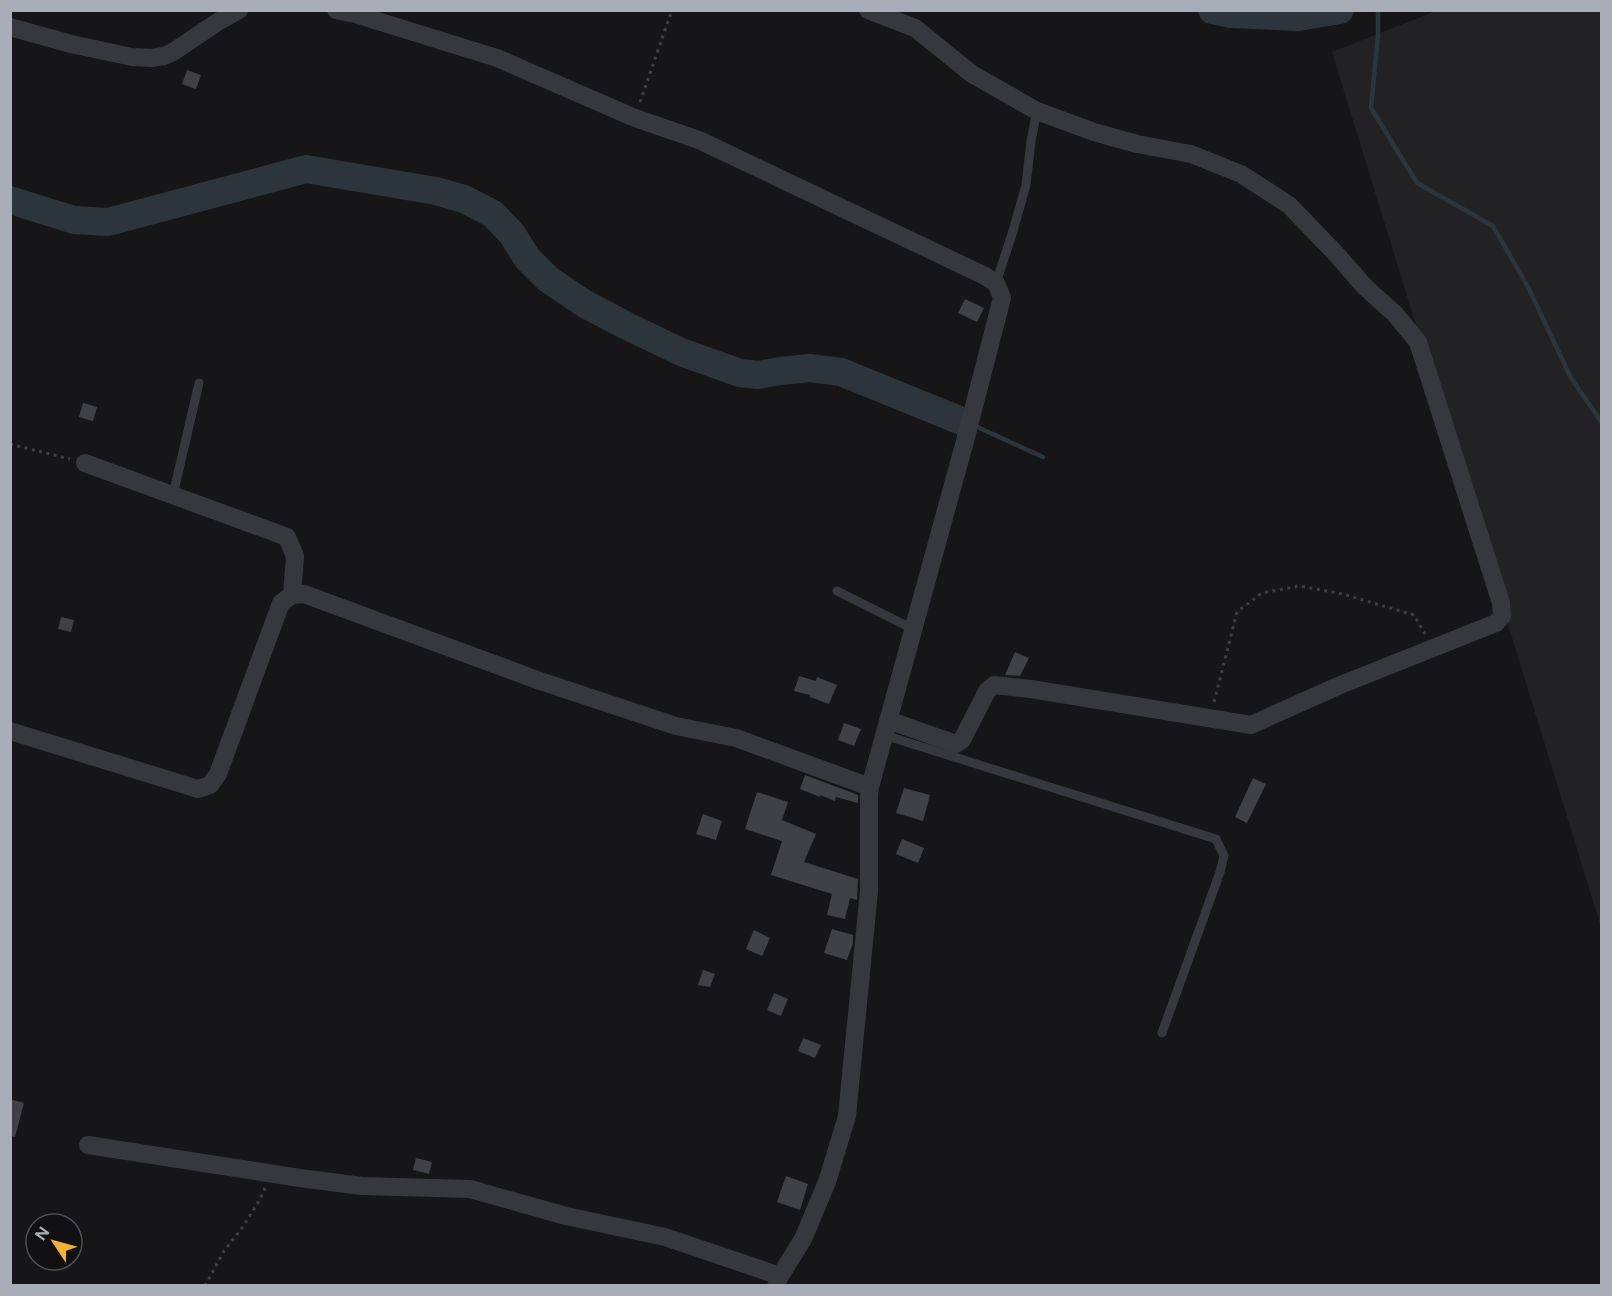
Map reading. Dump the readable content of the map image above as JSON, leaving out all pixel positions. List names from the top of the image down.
{
  "north": "top left"
}
